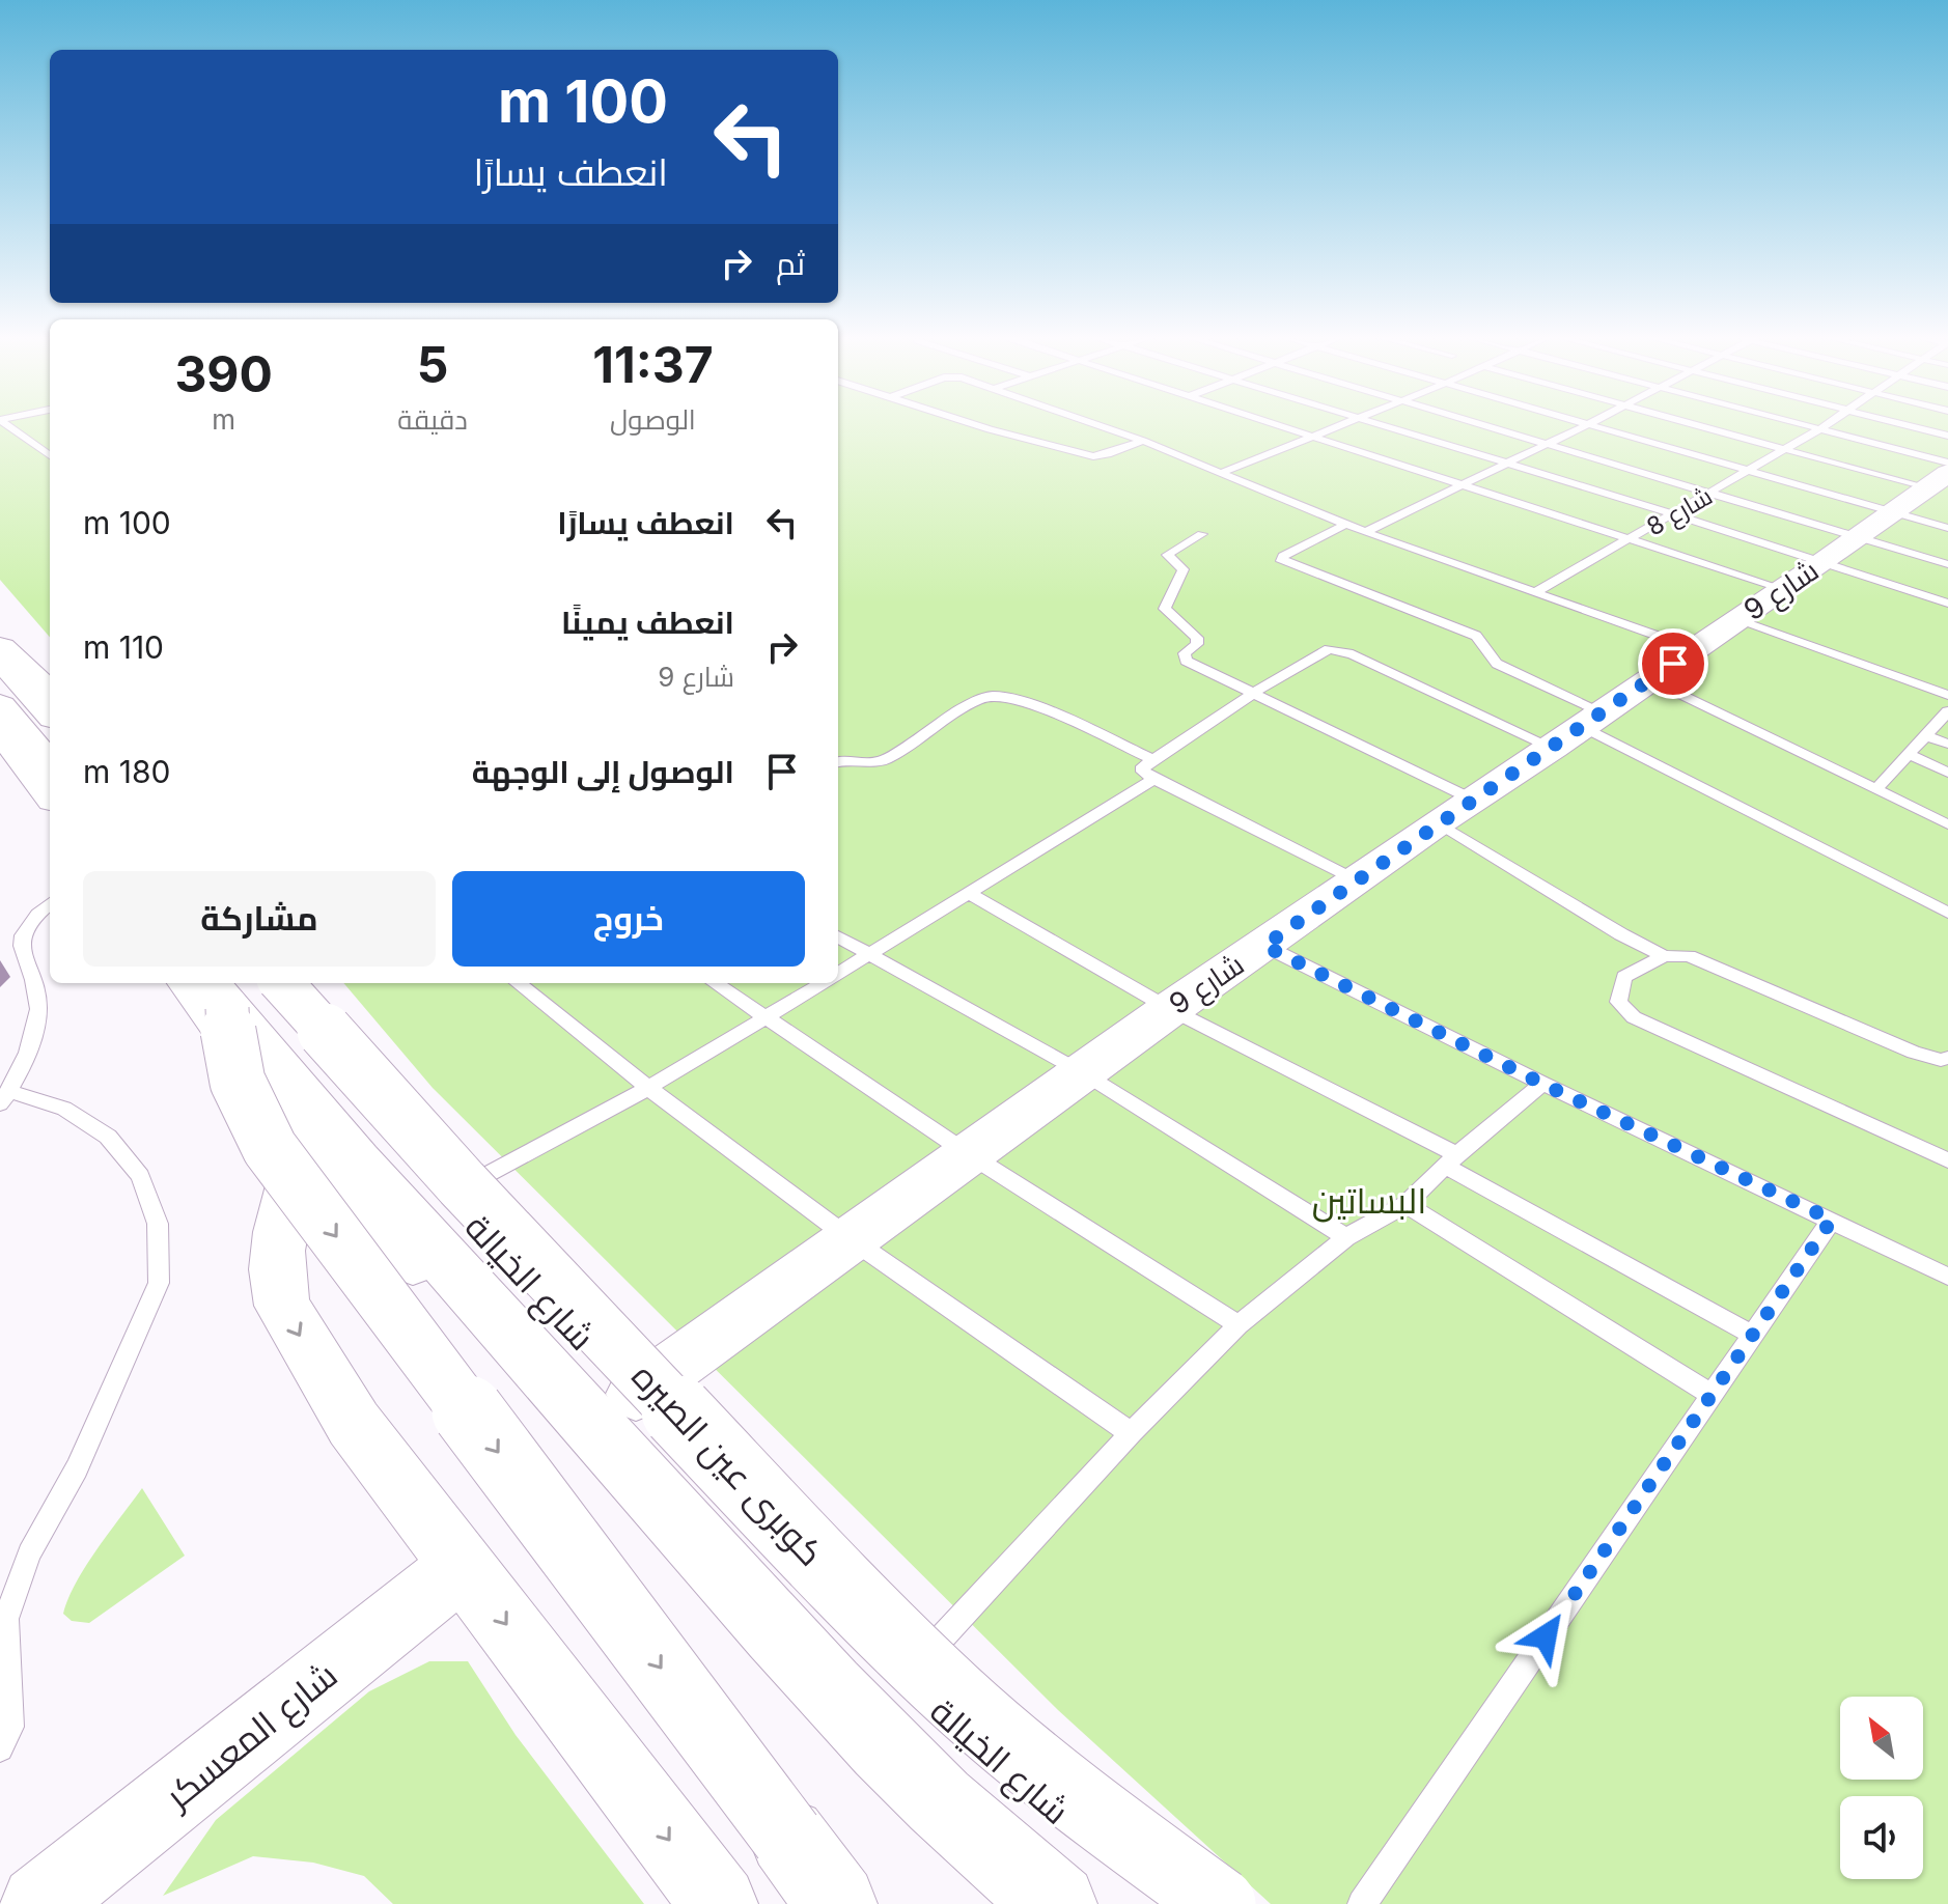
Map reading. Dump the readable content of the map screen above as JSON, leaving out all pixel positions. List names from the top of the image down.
{
  "streets": {
    "highway": ["كوبرى عين الصيره"],
    "street": ["شارع 9", "شارع الخيالة", "شارع المعسكر"],
    "lane": ["شارع 8"]
  },
  "crossings": [
    ["شارع 9", "شارع الخيالة"],
    ["شارع الخيالة", "كوبرى عين الصيره"]
  ],
  "parks": ["البساتين"],
  "north": "top left",
  "page": {
    "turn": ["100 m", "انعطف يسارًا"],
    "then": "ثم",
    "eta": [
      "11:37",
      "الوصول",
      "5",
      "دقيقة",
      "390",
      "m"
    ],
    "list": [
      {
        "name": "انعطف يسارًا",
        "value": "100 m"
      },
      {
        "name": "انعطف يمينًا",
        "note": "شارع 9",
        "value": "110 m"
      },
      {
        "name": "الوصول إلى الوجهة",
        "value": "180 m"
      }
    ],
    "buttons": ["خروج", "مشاركة"]
  }
}
